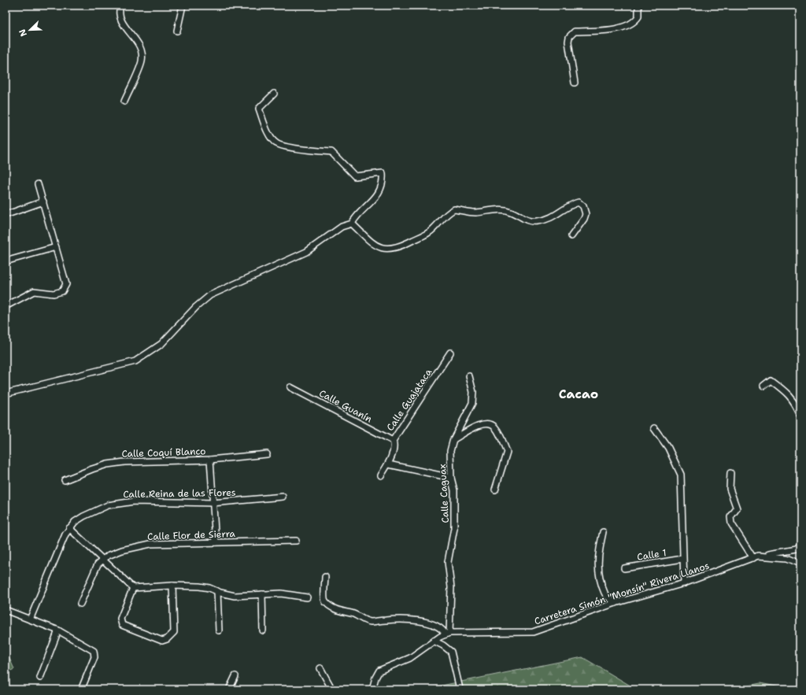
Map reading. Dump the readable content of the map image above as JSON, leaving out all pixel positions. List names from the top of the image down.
{
  "streets": {
    "street": [
      "Calle Guajataca",
      "Calle Guanín",
      "Calle Coquí Blanco",
      "Calle Reina de las Flores",
      "Calle Caguax",
      "Calle Flor de Sierra",
      "Calle 1",
      "Carretera Simón \"Monsín\" Rivera Llanos"
    ]
  },
  "crossings": [
    ["Calle Guajataca", "Calle Guanín"],
    ["Calle Caguax", "Carretera Simón \"Monsín\" Rivera Llanos"]
  ],
  "districts": ["Cacao"],
  "north": "bottom left"
}
